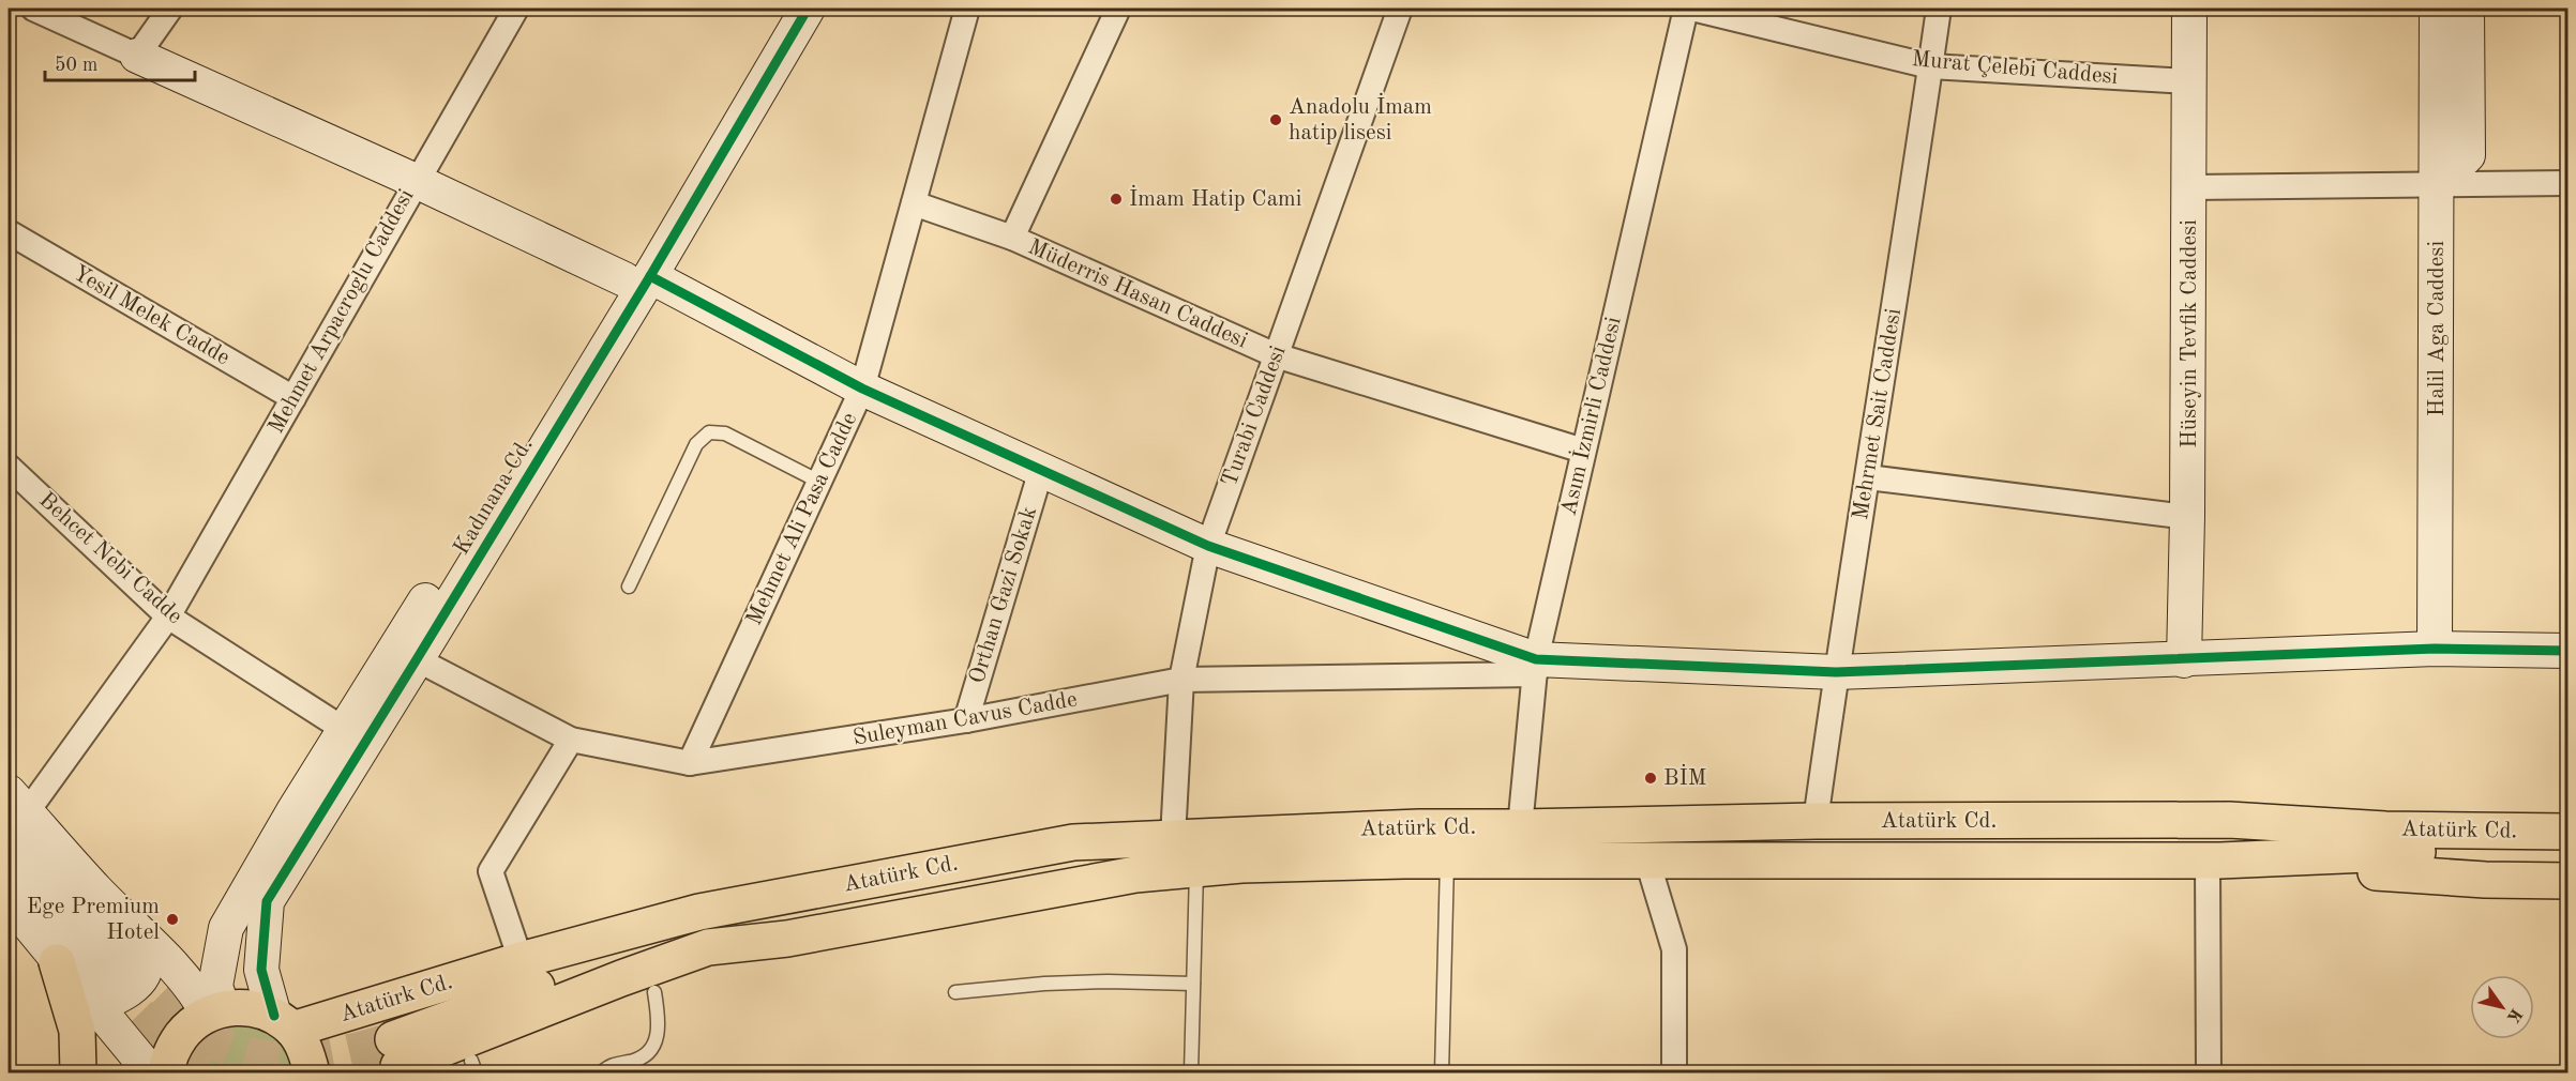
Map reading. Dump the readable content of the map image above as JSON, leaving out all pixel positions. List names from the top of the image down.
{
  "streets": {
    "main road": ["Atatürk Cd."],
    "street": [
      "Murat Çelebi Caddesi",
      "Müderris Hasan Caddesi",
      "Mehmet Arpacroglu Caddesi",
      "Yesil Melek Cadde",
      "Halil Aga Caddesi",
      "Hüseyin Tevfik Caddesi",
      "Mehrmet Sait Caddesi",
      "Turabi Caddesi",
      "Asım İzmirli Caddesi",
      "Kadınana Cd.",
      "Mehmet Ali Pasa Cadde",
      "Behcet Nebi Cadde",
      "Orthan Gazi Sokak",
      "Suleyman Cavus Cadde"
    ]
  },
  "crossings": [
    ["Murat Çelebi Caddesi", "Hüseyin Tevfik Caddesi"],
    ["Murat Çelebi Caddesi", "Mehrmet Sait Caddesi"],
    ["Müderris Hasan Caddesi", "Turabi Caddesi"],
    ["Müderris Hasan Caddesi", "Asım İzmirli Caddesi"],
    ["Müderris Hasan Caddesi", "Mehmet Ali Pasa Cadde"],
    ["Mehmet Arpacroglu Caddesi", "Yesil Melek Cadde"],
    ["Mehmet Arpacroglu Caddesi", "Behcet Nebi Cadde"],
    ["Mehrmet Sait Caddesi", "Atatürk Cd."],
    ["Turabi Caddesi", "Suleyman Cavus Cadde"],
    ["Turabi Caddesi", "Atatürk Cd."],
    ["Asım İzmirli Caddesi", "Suleyman Cavus Cadde"],
    ["Asım İzmirli Caddesi", "Atatürk Cd."],
    ["Kadınana Cd.", "Behcet Nebi Cadde"],
    ["Kadınana Cd.", "Suleyman Cavus Cadde"],
    ["Kadınana Cd.", "Atatürk Cd."],
    ["Mehmet Ali Pasa Cadde", "Suleyman Cavus Cadde"],
    ["Orthan Gazi Sokak", "Suleyman Cavus Cadde"]
  ],
  "places": [
    "Anadolu İmam hatip lisesi",
    "İmam Hatip Cami",
    "BİM",
    "Ege Premium Hotel"
  ],
  "scale_bar": "50 m",
  "north": "bottom right"
}
